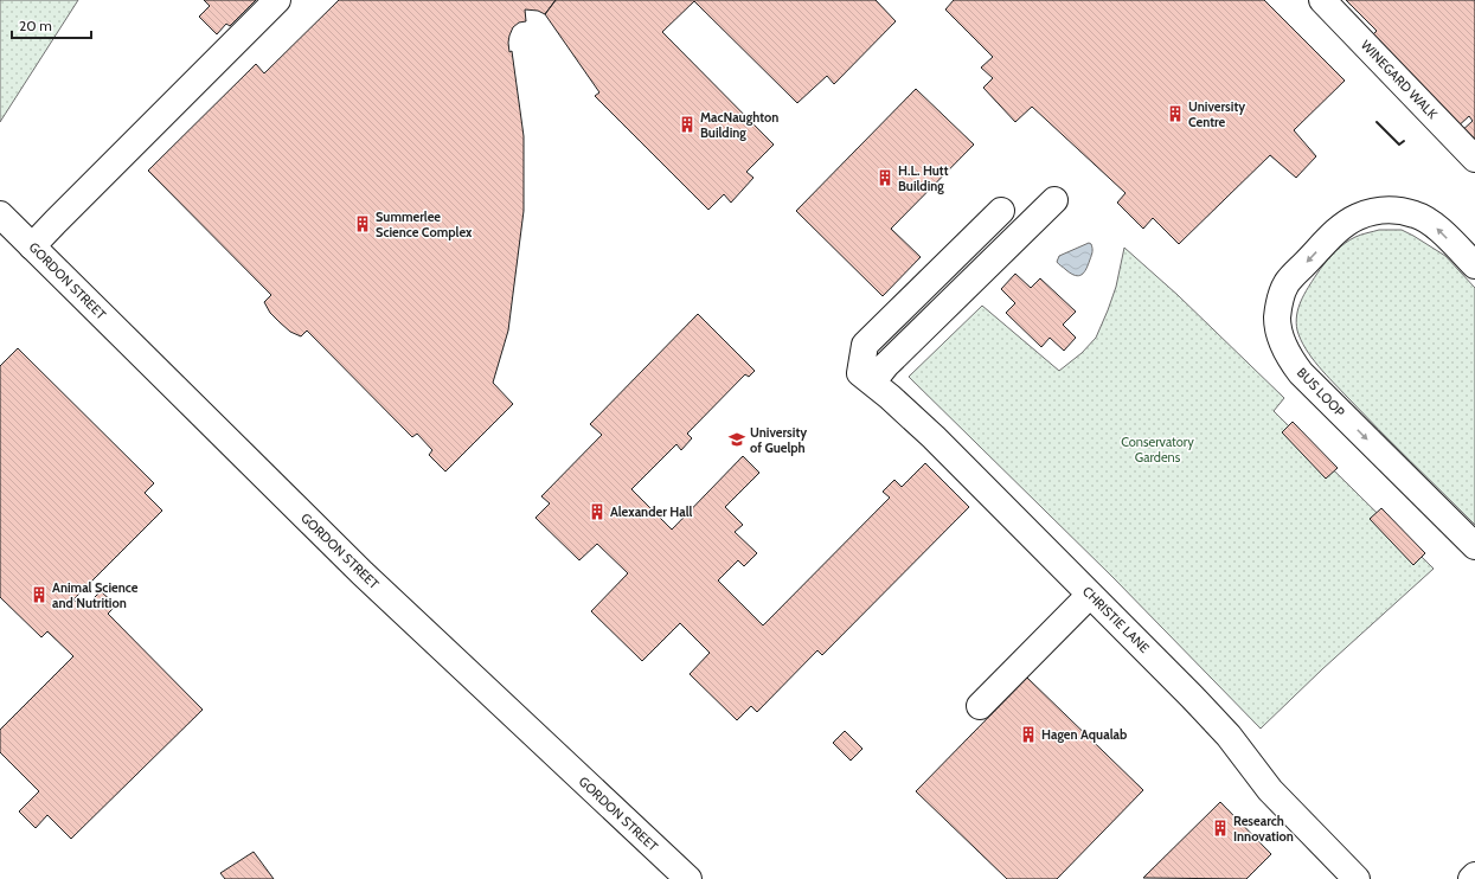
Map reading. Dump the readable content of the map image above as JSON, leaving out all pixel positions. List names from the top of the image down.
{
  "streets": {
    "street": [
      "WINEGARD WALK",
      "GORDON STREET",
      "BUS LOOP",
      "CHRISTIE LANE"
    ]
  },
  "parks": ["Conservatory Gardens"],
  "places": {
    "building": [
      "University Centre",
      "MacNaughton Building",
      "H.L. Hutt Building",
      "Summerlee Science Complex",
      "Alexander Hall",
      "Animal Science and Nutrition",
      "Hagen Aqualab",
      "Research Innovation"
    ],
    "school or university": ["University of Guelph"]
  },
  "scale_bar": "20 m"
}
